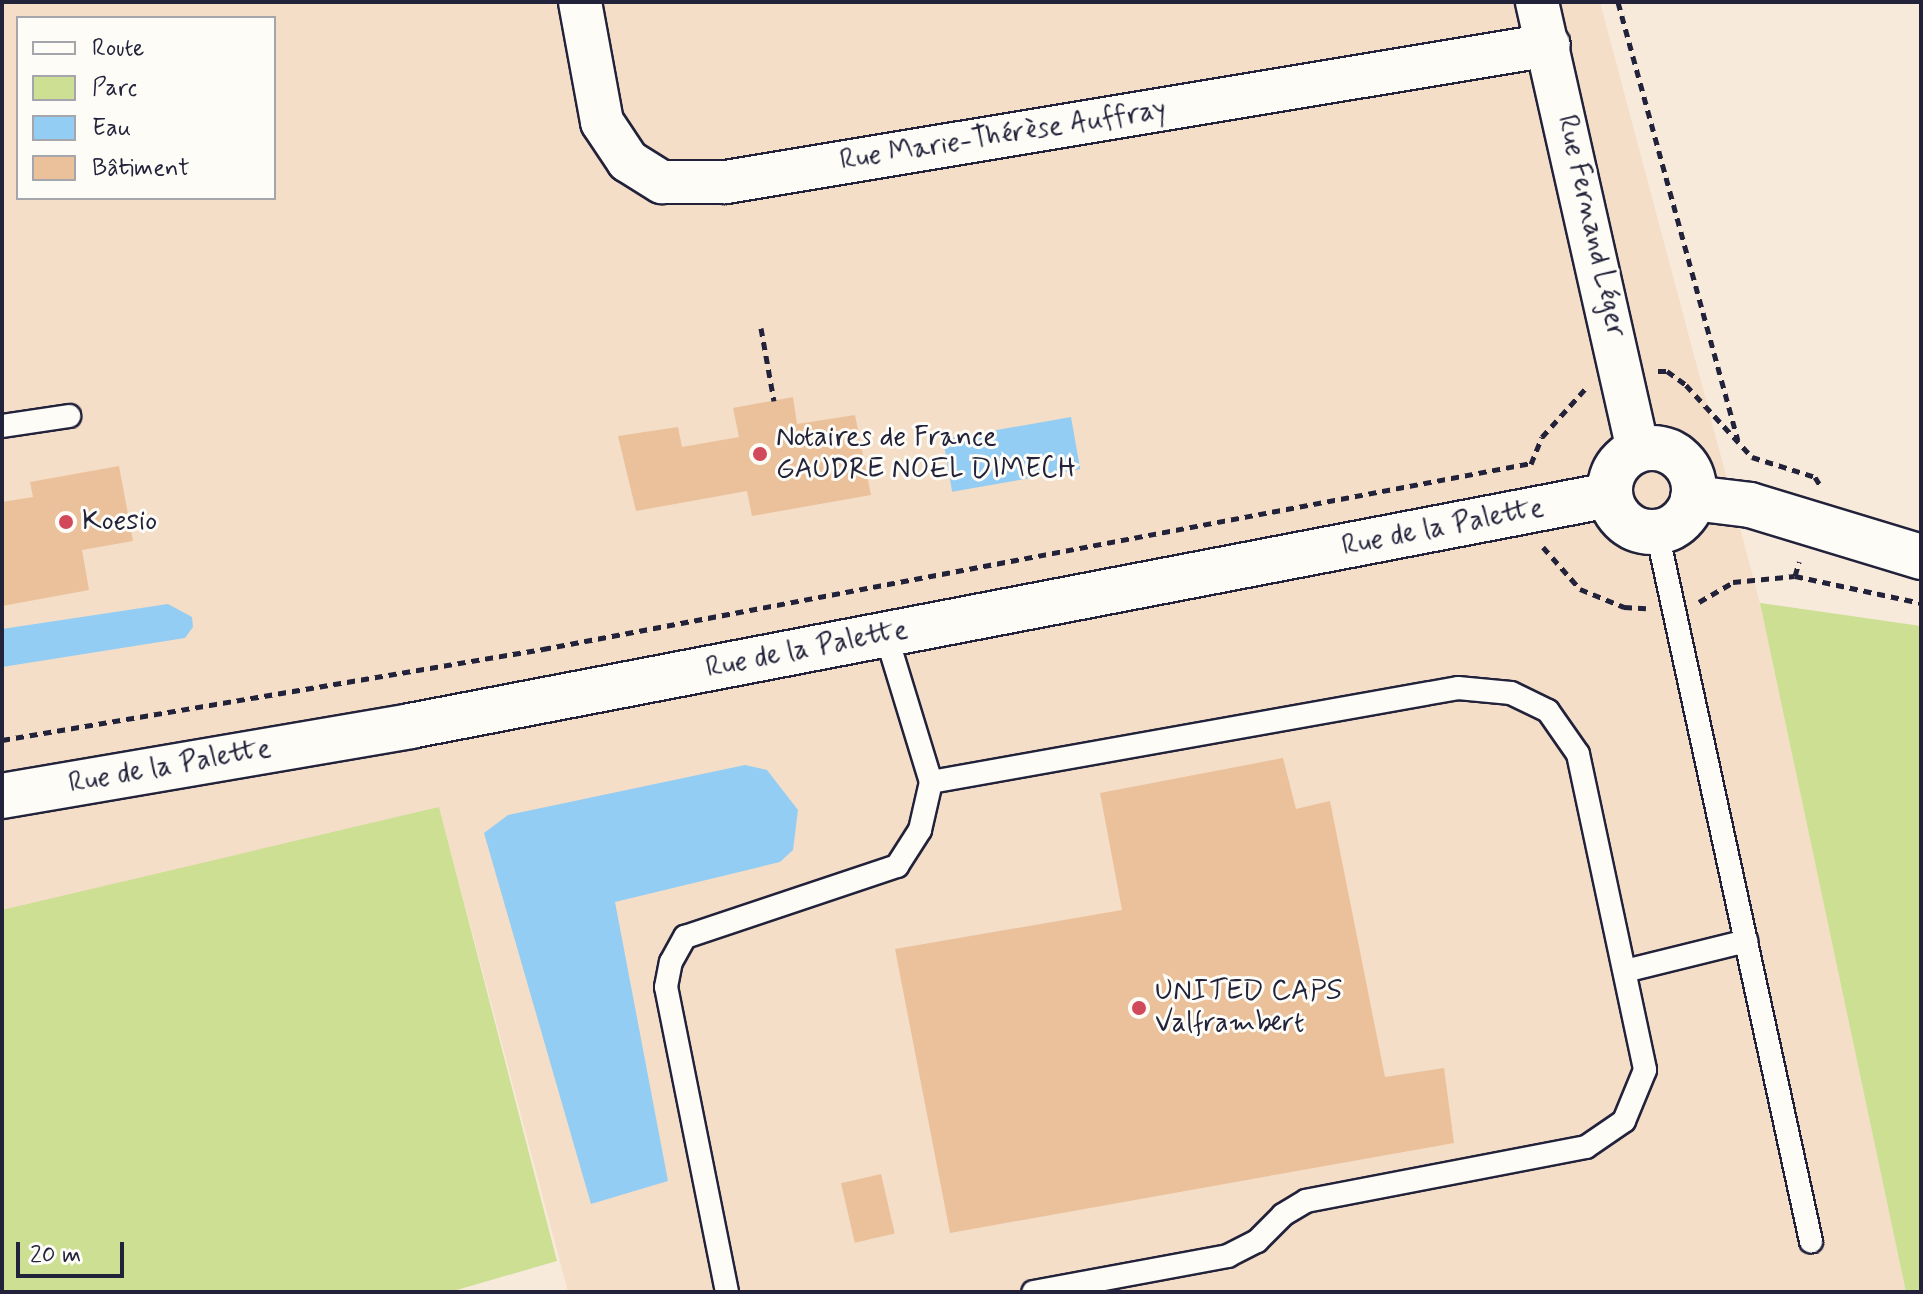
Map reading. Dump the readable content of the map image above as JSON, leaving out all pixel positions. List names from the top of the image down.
{
  "streets": {
    "street": ["Rue Marie-Thérèse Auffray", "Rue Fernand Léger", "Rue de la Palette"]
  },
  "crossings": [
    ["Rue Marie-Thérèse Auffray", "Rue Fernand Léger"],
    ["Rue Fernand Léger", "Rue de la Palette"]
  ],
  "places": ["Notaires de France GAUDRE NOEL DIMECH", "Koesio", "UNITED CAPS Valframbert"],
  "legend": [
    "Route",
    "Parc",
    "Eau",
    "Bâtiment"
  ],
  "scale_bar": "20 m"
}
